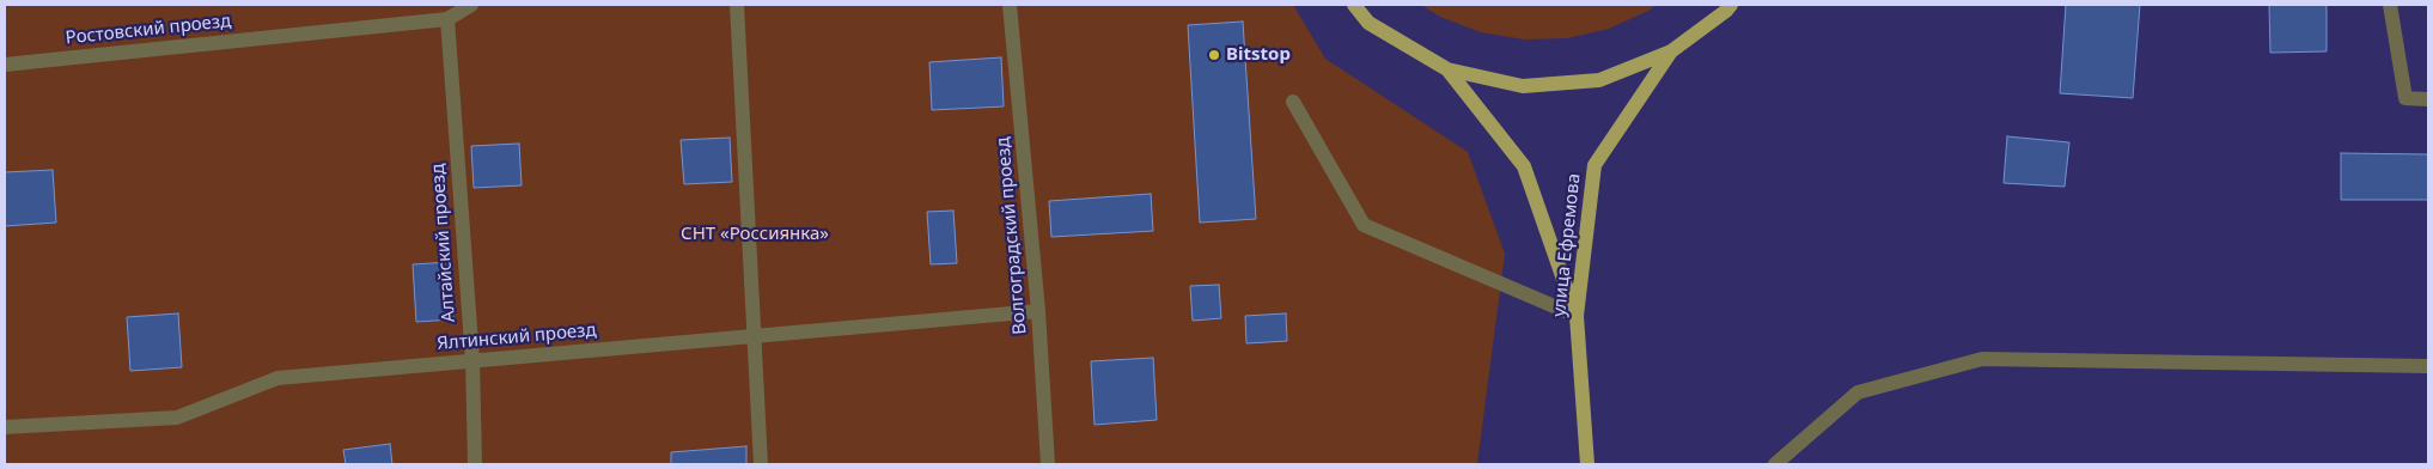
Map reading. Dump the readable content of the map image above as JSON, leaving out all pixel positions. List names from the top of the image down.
{
  "streets": {
    "main road": ["улица Ефремова"],
    "lane": [
      "Ростовский проезд",
      "Волгоградский проезд",
      "Алтайский проезд",
      "Ялтинский проезд"
    ]
  },
  "crossings": [
    ["Ростовский проезд", "Алтайский проезд"],
    ["Волгоградский проезд", "Ялтинский проезд"],
    ["Алтайский проезд", "Ялтинский проезд"]
  ],
  "parks": ["СНТ «Россиянка»"],
  "places": ["Bitstop"]
}
